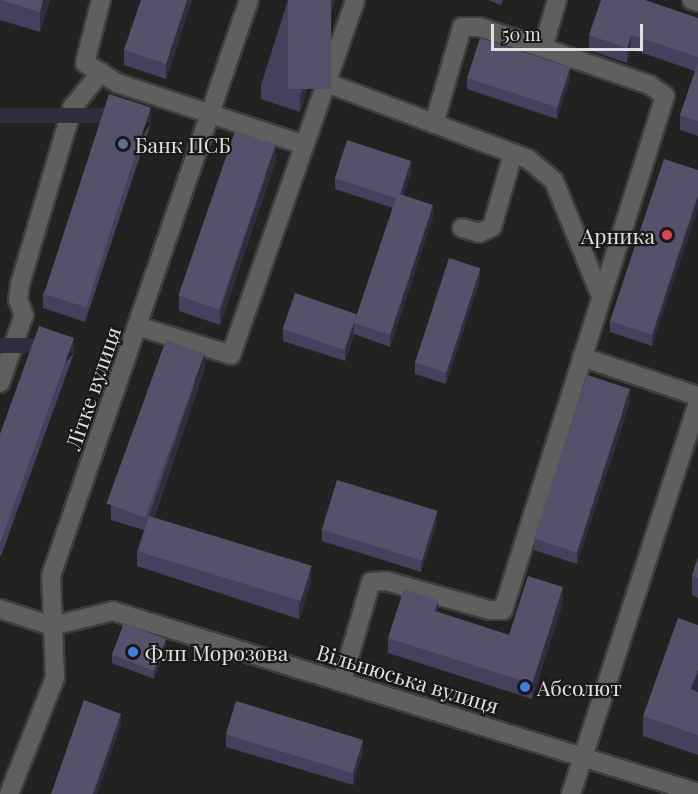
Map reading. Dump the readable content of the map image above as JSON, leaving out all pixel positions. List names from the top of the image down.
{
  "streets": {
    "street": ["Літке вулиця", "Вільнюська вулиця"]
  },
  "crossings": [
    ["Літке вулиця", "Вільнюська вулиця"]
  ],
  "places": [
    "Банк ПСБ",
    "Арника",
    "Флп Морозова",
    "Абсолют"
  ],
  "scale_bar": "50 m"
}
